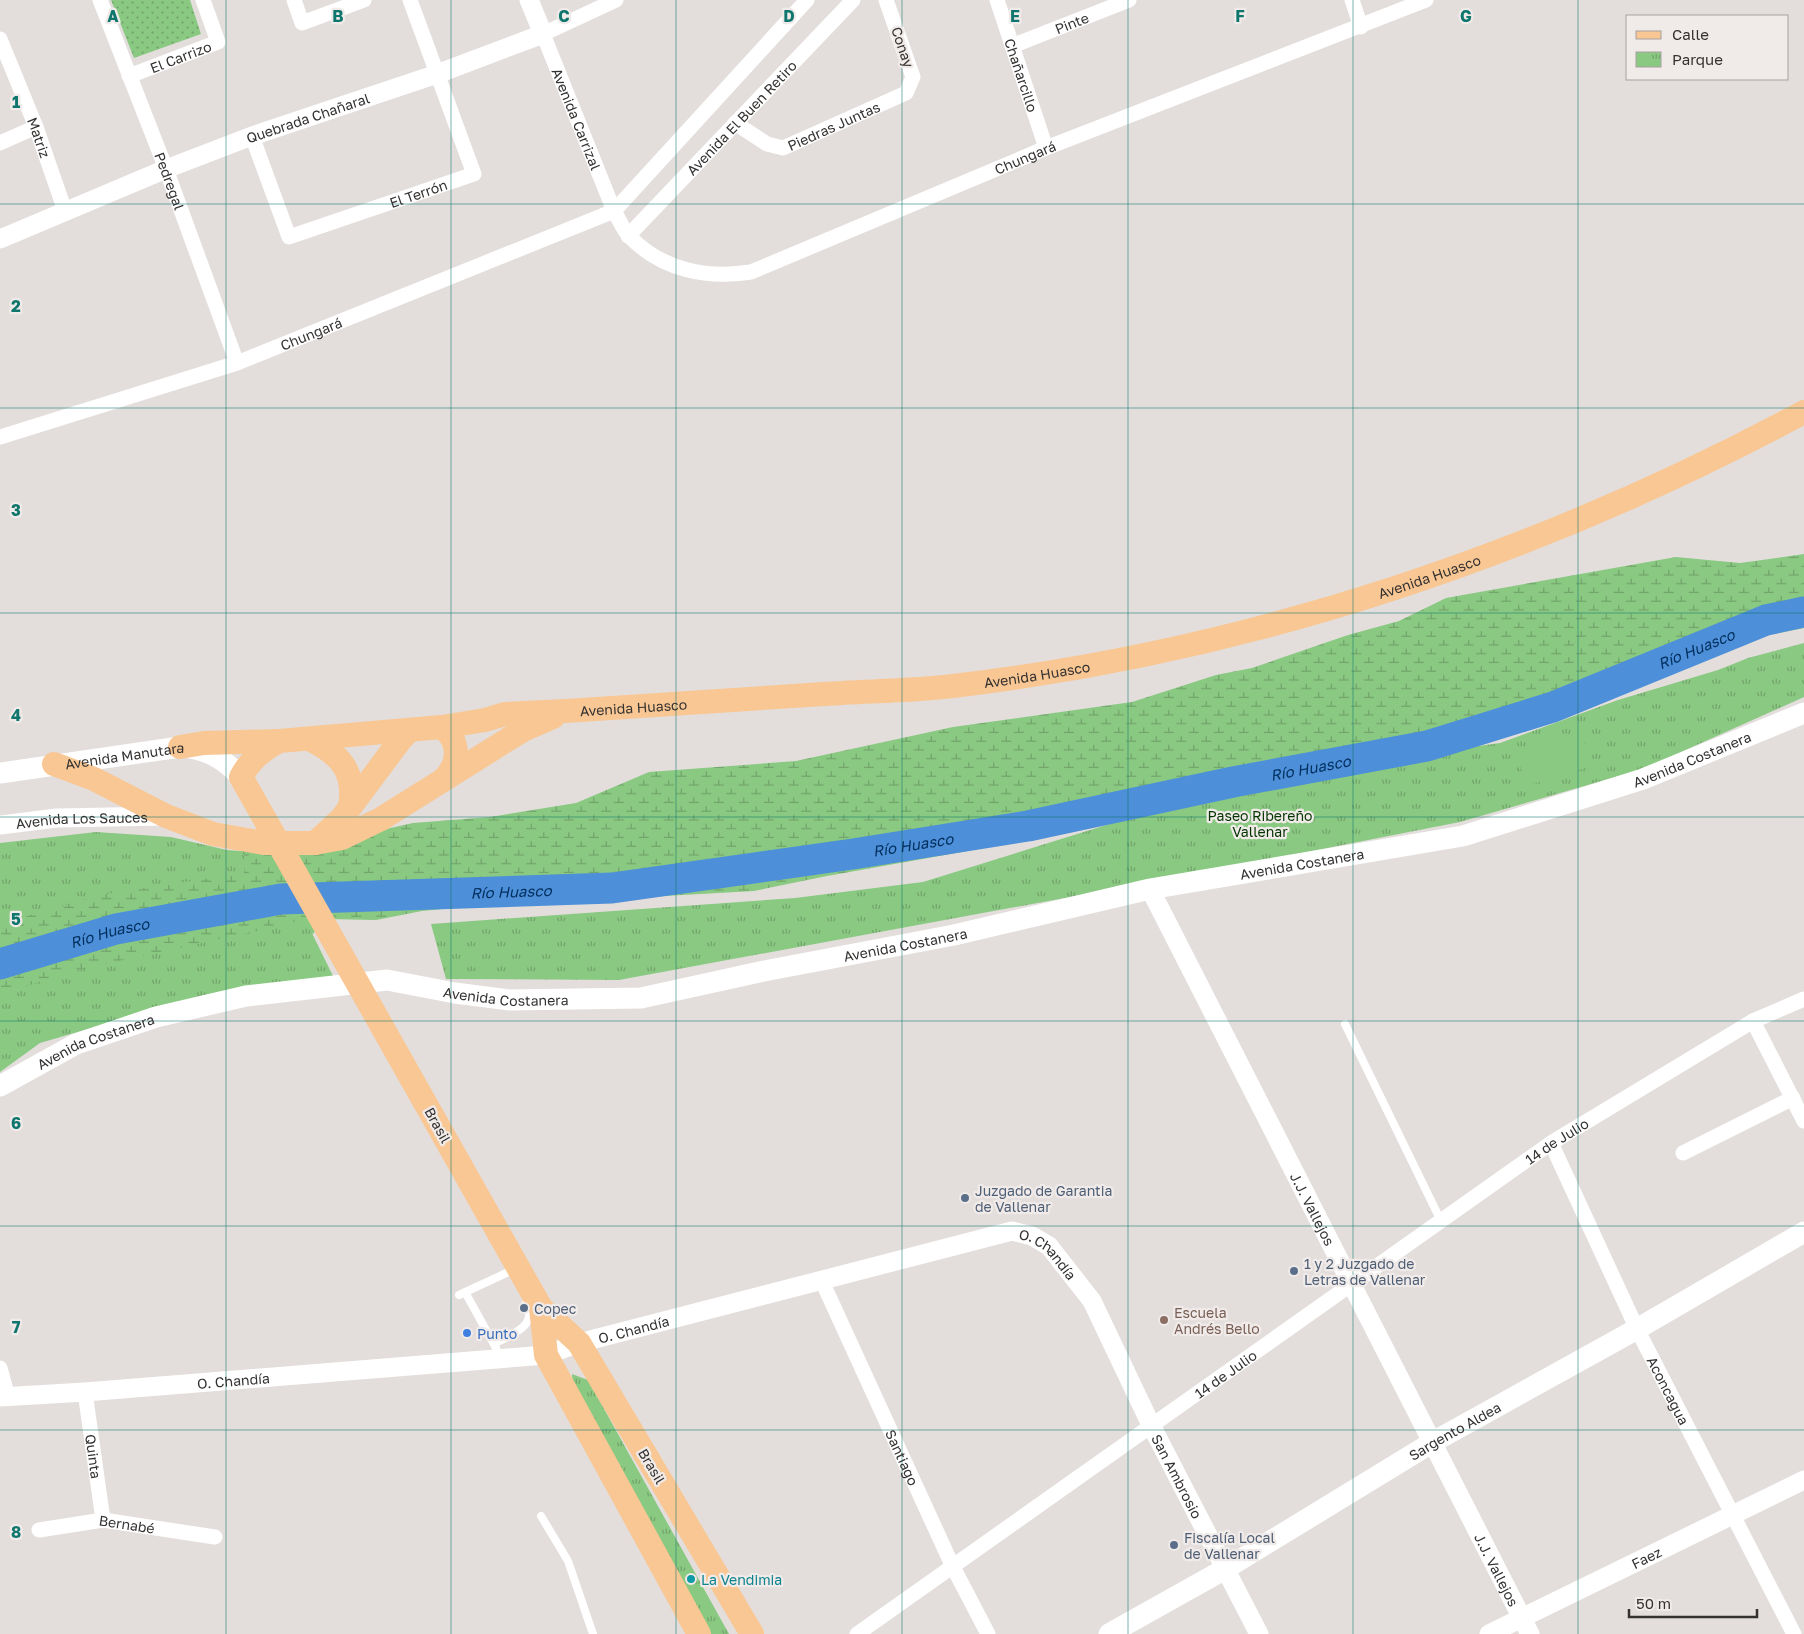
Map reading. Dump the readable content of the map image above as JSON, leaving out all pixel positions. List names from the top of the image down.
{
  "streets": {
    "main road": [
      "Avenida Huasco",
      "Avenida Manutara",
      "Avenida Costanera",
      "Brasil",
      "Sargento Aldea"
    ],
    "street": [
      "Pinte",
      "Conay",
      "El Carrizo",
      "Chañarcillo",
      "Quebrada Chañaral",
      "Avenida El Buen Retiro",
      "Avenida Carrizal",
      "Piedras Juntas",
      "Matriz",
      "Chungará",
      "Pedregal",
      "El Terrón",
      "Avenida Los Sauces",
      "14 de Julio",
      "J.J. Vallejos",
      "O. Chandía",
      "Aconcagua",
      "Quinta",
      "Santiago",
      "San Ambrosio",
      "Bernabé",
      "Faez"
    ]
  },
  "crossings": [
    ["Pinte", "Chañarcillo"],
    ["Conay", "Piedras Juntas"],
    ["El Carrizo", "Pedregal"],
    ["Chañarcillo", "Chungará"],
    ["Quebrada Chañaral", "Avenida Carrizal"],
    ["Quebrada Chañaral", "Matriz"],
    ["Quebrada Chañaral", "Pedregal"],
    ["Quebrada Chañaral", "El Terrón"],
    ["Avenida El Buen Retiro", "Avenida Carrizal"],
    ["Avenida El Buen Retiro", "Piedras Juntas"],
    ["Avenida El Buen Retiro", "Chungará"],
    ["Avenida Carrizal", "Chungará"],
    ["Chungará", "Pedregal"],
    ["Avenida Huasco", "Avenida Manutara"],
    ["Avenida Huasco", "Brasil"],
    ["Avenida Manutara", "Brasil"],
    ["Avenida Costanera", "J.J. Vallejos"],
    ["Brasil", "O. Chandía"],
    ["14 de Julio", "J.J. Vallejos"],
    ["14 de Julio", "O. Chandía"],
    ["14 de Julio", "Aconcagua"],
    ["14 de Julio", "Santiago"],
    ["14 de Julio", "San Ambrosio"],
    ["J.J. Vallejos", "Sargento Aldea"],
    ["J.J. Vallejos", "Faez"],
    ["O. Chandía", "Quinta"],
    ["O. Chandía", "Santiago"],
    ["O. Chandía", "San Ambrosio"],
    ["Aconcagua", "Sargento Aldea"],
    ["Aconcagua", "Faez"],
    ["Sargento Aldea", "San Ambrosio"],
    ["Quinta", "Bernabé"]
  ],
  "water": ["Río Huasco"],
  "parks": ["Paseo Ribereño Vallenar"],
  "places": [
    "Juzgado de Garantia de Vallenar",
    "1 y 2 Juzgado de Letras de Vallenar",
    "Copec",
    "Escuela Andrés Bello",
    "Punto",
    "Fiscalía Local de Vallenar",
    "La Vendimia"
  ],
  "legend": ["Calle", "Parque"],
  "scale_bar": "50 m",
  "grid": {
    "columns": [
      "A",
      "B",
      "C",
      "D",
      "E",
      "F",
      "G"
    ],
    "rows": [
      "1",
      "2",
      "3",
      "4",
      "5",
      "6",
      "7",
      "8"
    ]
  }
}
